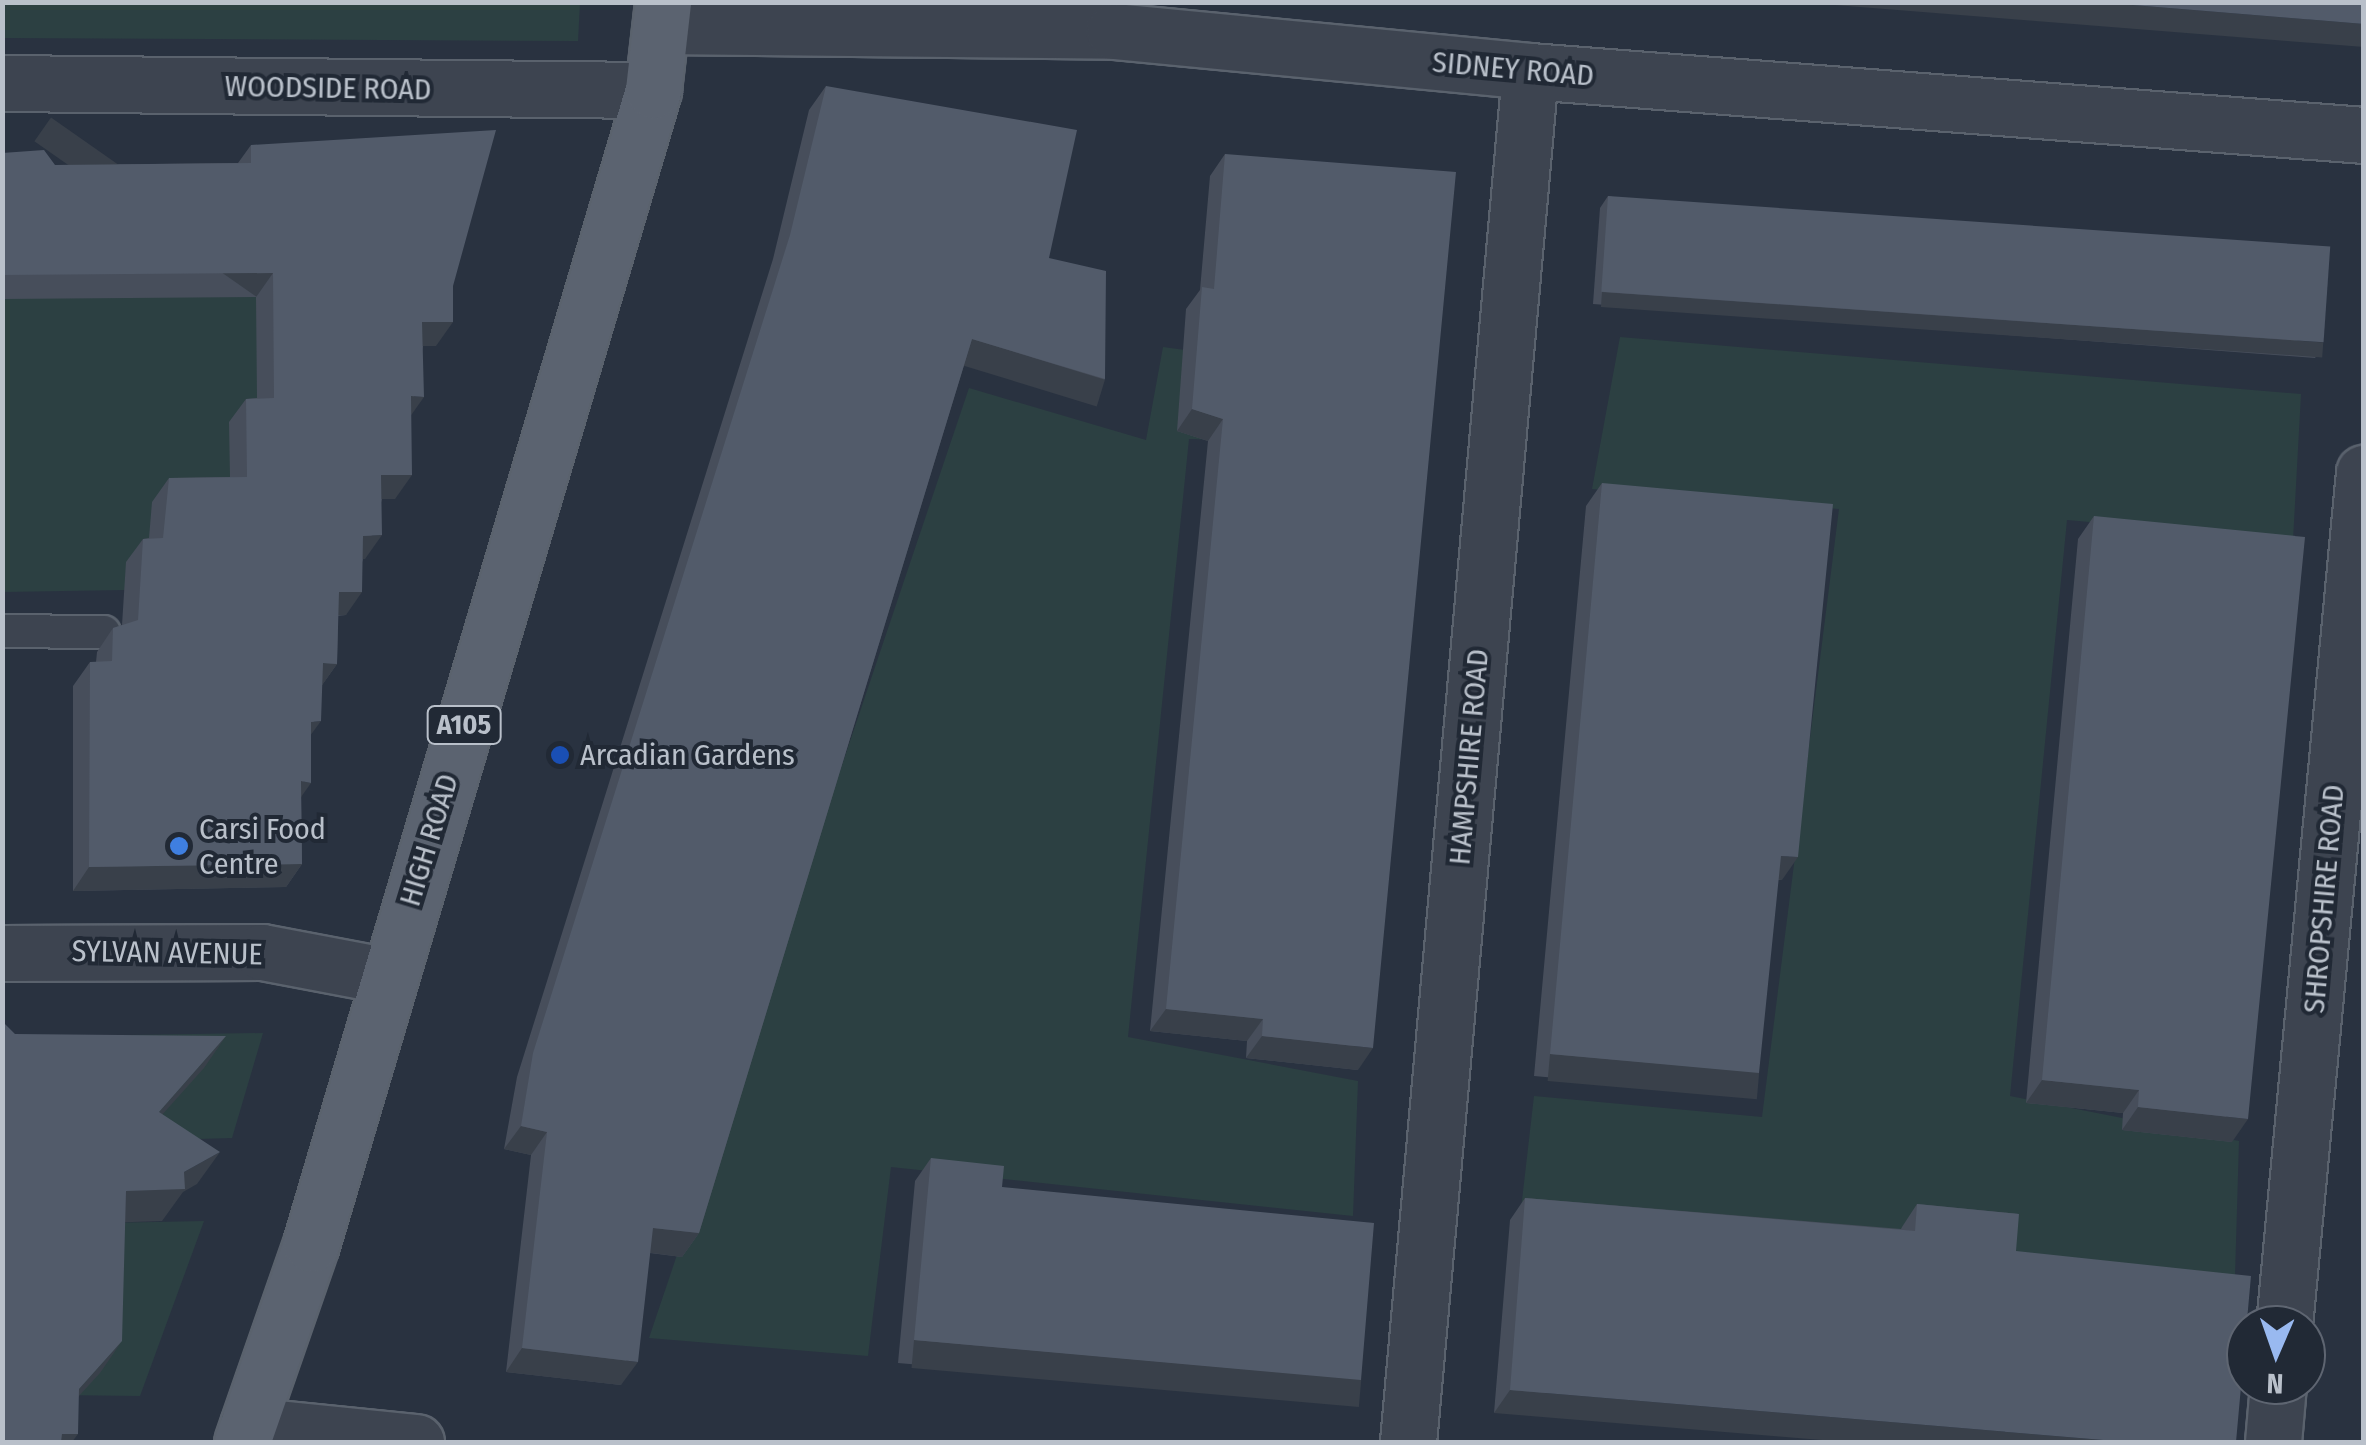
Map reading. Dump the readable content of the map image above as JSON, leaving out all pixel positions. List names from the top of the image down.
{
  "streets": {
    "main road": ["A105", "HIGH ROAD"],
    "street": [
      "SIDNEY ROAD",
      "WOODSIDE ROAD",
      "HAMPSHIRE ROAD",
      "SHROPSHIRE ROAD",
      "SYLVAN AVENUE"
    ]
  },
  "crossings": [
    ["SIDNEY ROAD", "HAMPSHIRE ROAD"],
    ["SIDNEY ROAD", "HIGH ROAD"],
    ["WOODSIDE ROAD", "HIGH ROAD"],
    ["HIGH ROAD", "SYLVAN AVENUE"]
  ],
  "places": ["Arcadian Gardens", "Carsi Food Centre"],
  "north": "bottom"
}
